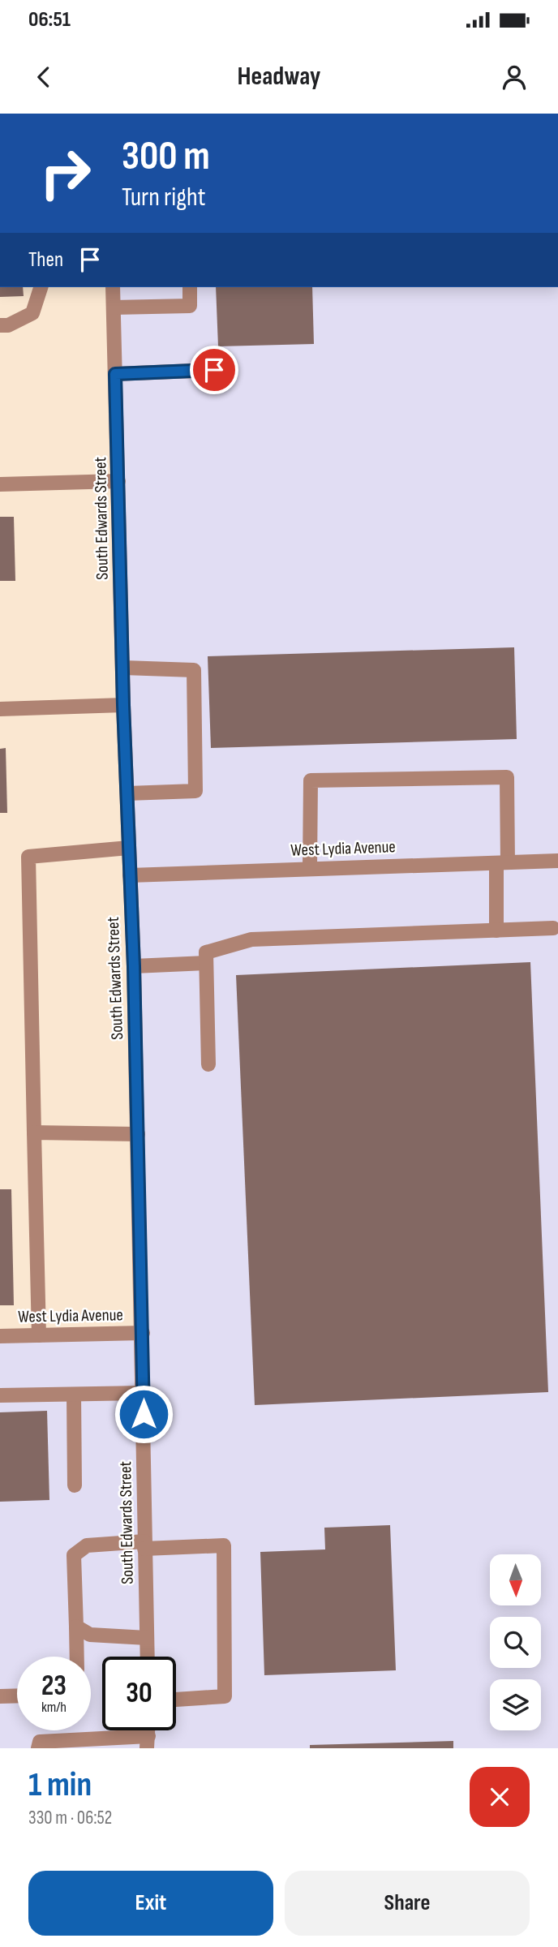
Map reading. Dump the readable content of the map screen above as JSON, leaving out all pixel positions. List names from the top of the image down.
{
  "streets": {
    "street": ["South Edwards Street", "West Lydia Avenue"]
  },
  "crossings": [
    ["South Edwards Street", "West Lydia Avenue"]
  ],
  "north": "bottom",
  "page": {
    "status": "06:51",
    "header": "Headway",
    "turn": ["300 m", "Turn right"],
    "then": "Then",
    "speed": "23 km/h",
    "limit": "30",
    "heading": ["1 min", "330 m · 06:52"],
    "buttons": ["Exit", "Share"]
  }
}
